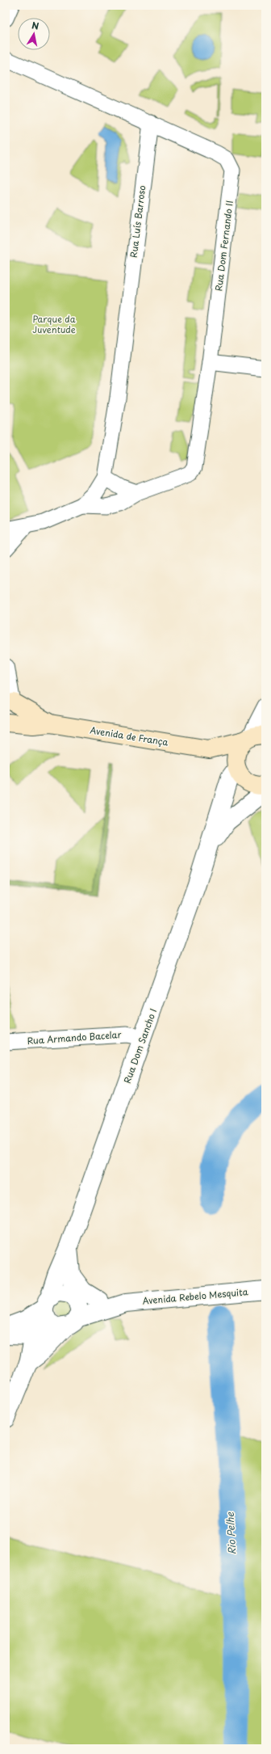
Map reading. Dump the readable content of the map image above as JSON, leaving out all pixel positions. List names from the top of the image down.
{
  "streets": {
    "main road": ["Avenida de França"],
    "street": [
      "Rua Luís Barroso",
      "Rua Dom Fernando II",
      "Rua Armando Bacelar",
      "Rua Dom Sancho I",
      "Avenida Rebelo Mesquita"
    ]
  },
  "crossings": [
    ["Rua Luís Barroso", "Rua Dom Fernando II"],
    ["Avenida de França", "Rua Dom Sancho I"],
    ["Rua Armando Bacelar", "Rua Dom Sancho I"],
    ["Rua Dom Sancho I", "Avenida Rebelo Mesquita"]
  ],
  "water": ["Rio Pelhe"],
  "parks": ["Parque da Juventude"],
  "north": "top"
}
